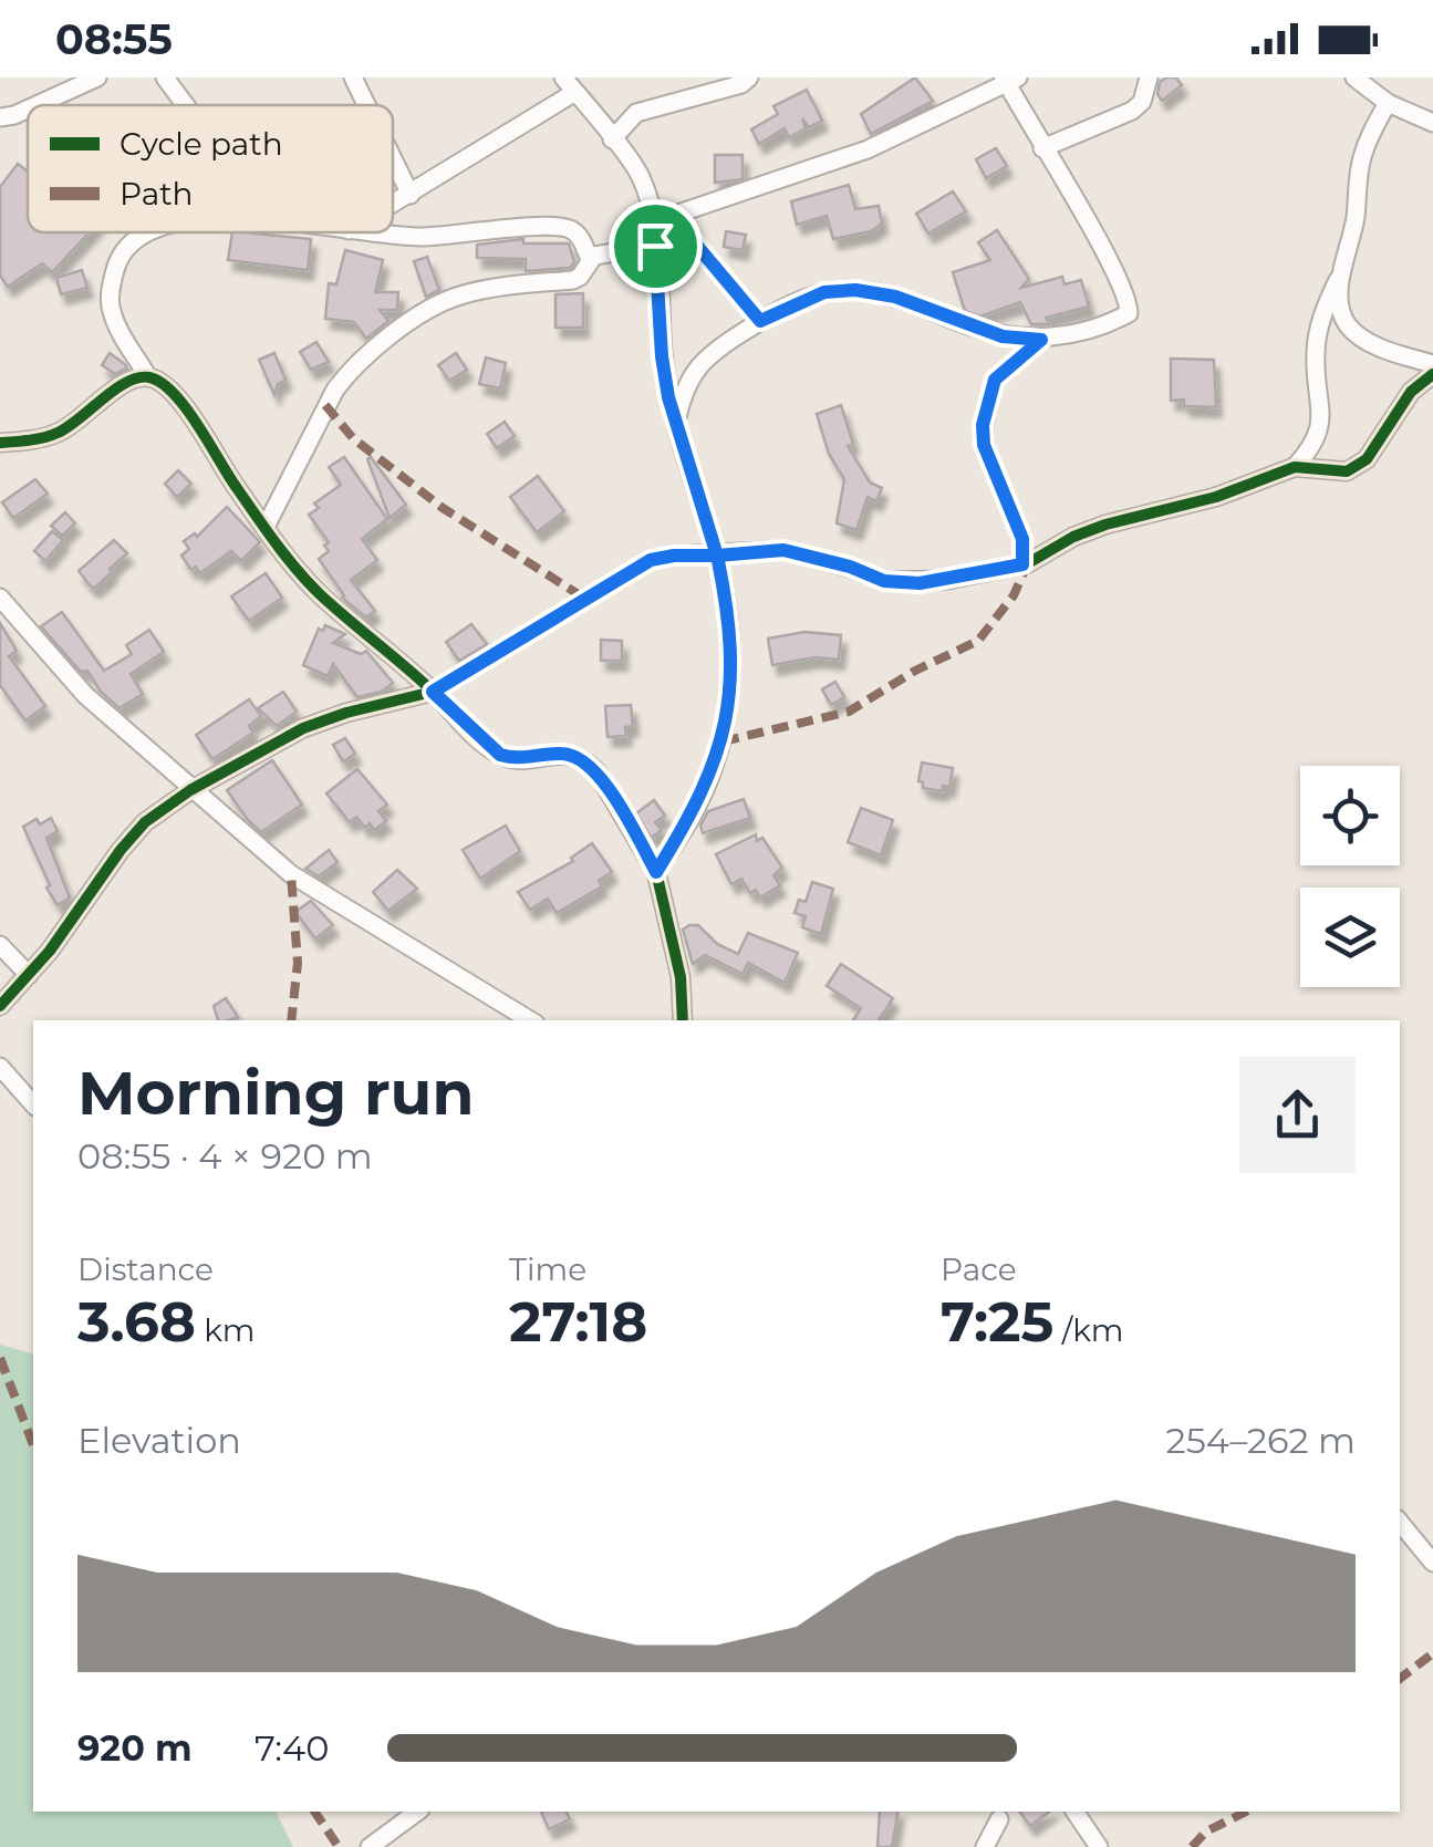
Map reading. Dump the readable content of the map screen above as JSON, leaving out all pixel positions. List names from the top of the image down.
{
  "legend": ["Cycle path", "Path"],
  "page": {
    "status": "08:55",
    "heading": ["Morning run", "08:55 · 4 × 920 m"],
    "stats": [
      ["Distance", "3.68 km"],
      ["Time", "27:18"],
      ["Pace", "7:25 /km"]
    ],
    "chart": ["Elevation", "254–262 m"],
    "list": [
      {
        "name": "920 m",
        "note": "7:40"
      }
    ]
  }
}
